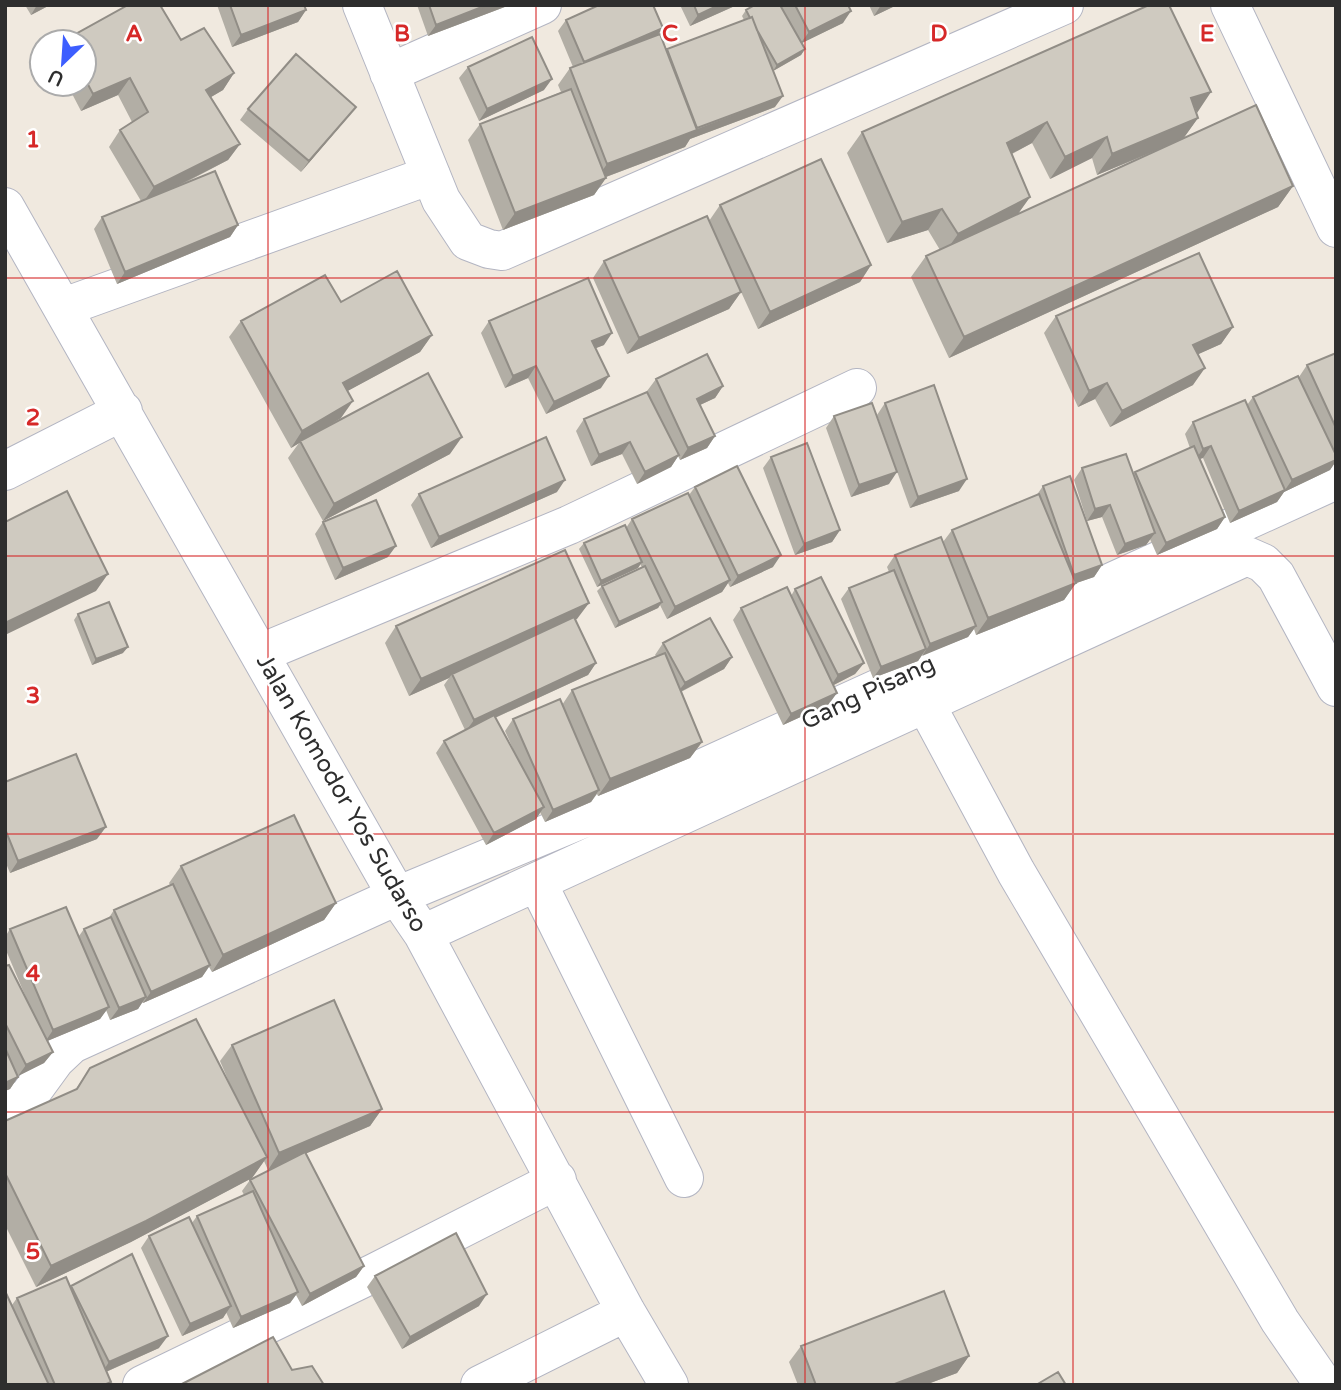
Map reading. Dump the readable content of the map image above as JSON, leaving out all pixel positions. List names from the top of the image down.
{
  "streets": {
    "street": ["Gang Pisang", "Jalan Komodor Yos Sudarso"]
  },
  "crossings": [
    ["Gang Pisang", "Jalan Komodor Yos Sudarso"]
  ],
  "north": "bottom left",
  "grid": {
    "columns": [
      "A",
      "B",
      "C",
      "D",
      "E"
    ],
    "rows": [
      "1",
      "2",
      "3",
      "4",
      "5"
    ]
  }
}
